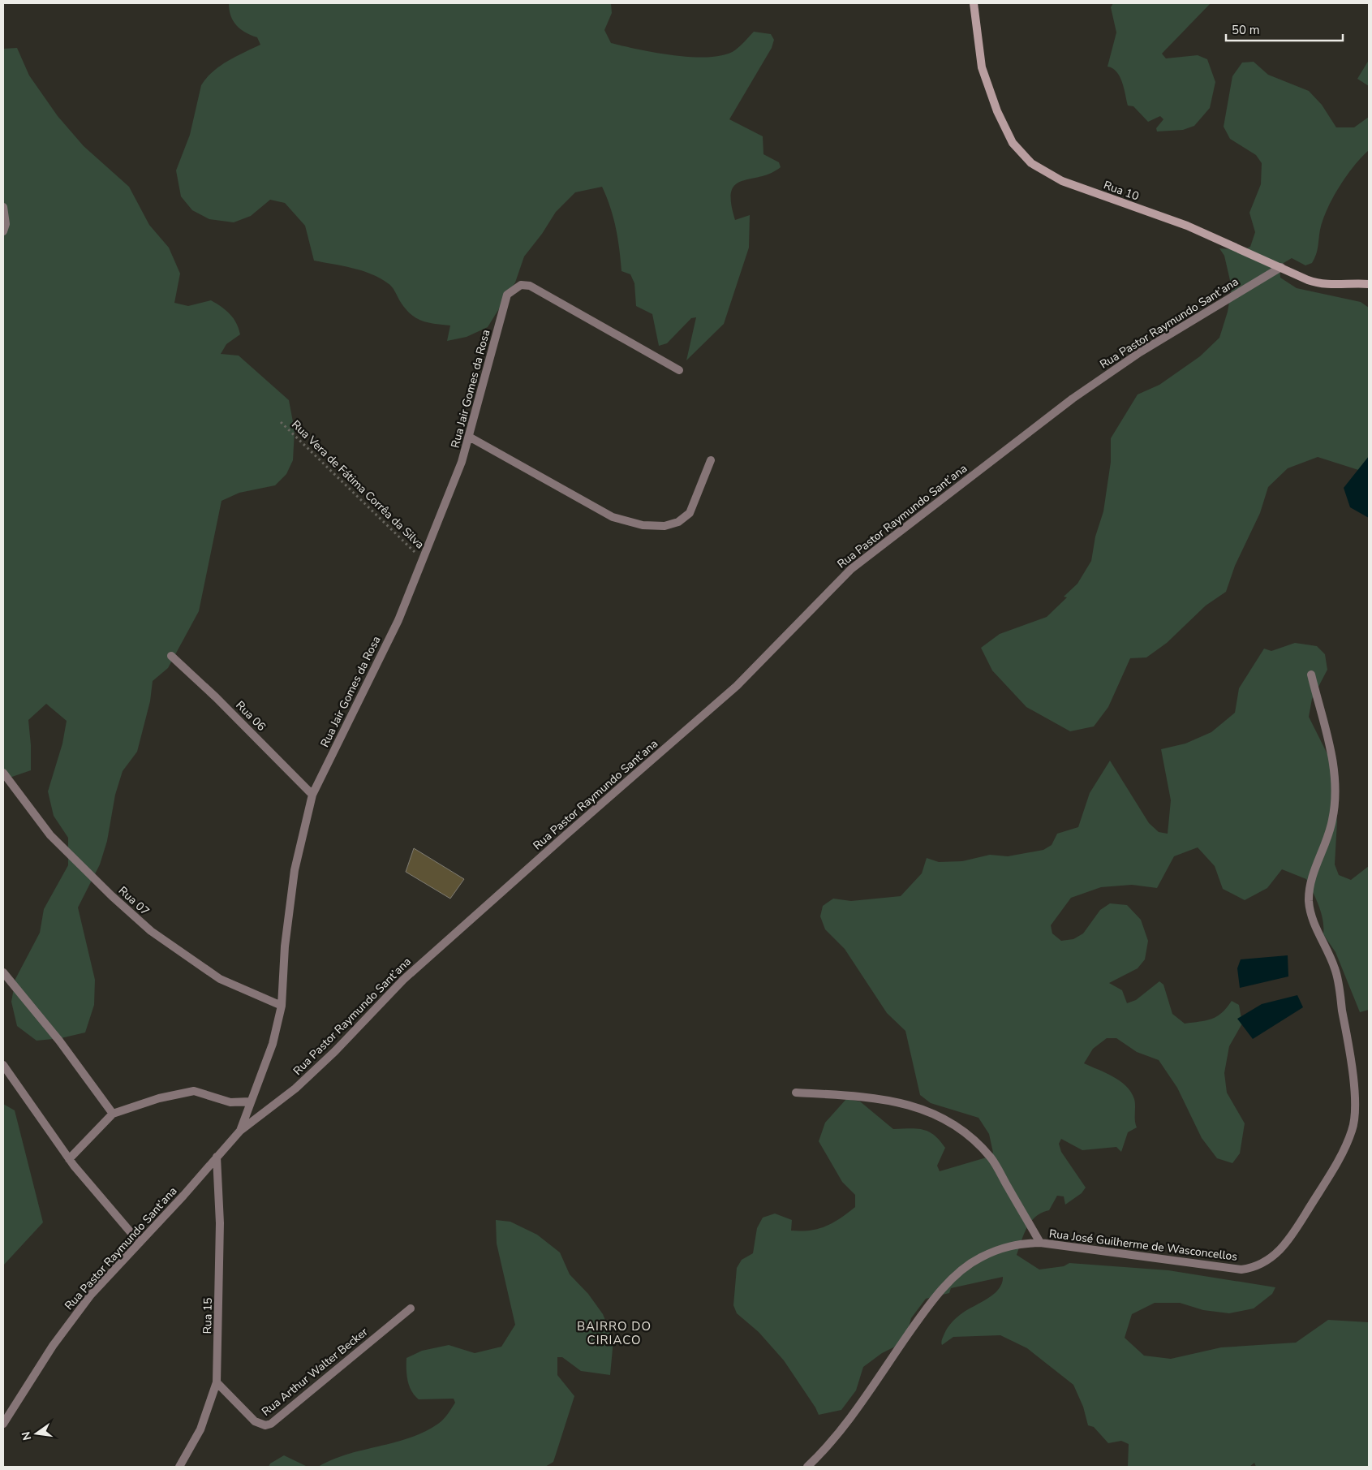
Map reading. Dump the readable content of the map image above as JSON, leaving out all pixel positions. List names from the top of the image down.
{
  "streets": {
    "street": [
      "Rua 10",
      "Rua Pastor Raymundo Sant’ana",
      "Rua Jair Gomes da Rosa",
      "Rua 06",
      "Rua 07",
      "Rua José Guilherme de Wasconcellos",
      "Rua 15",
      "Rua Arthur Walter Becker"
    ],
    "path": ["Rua Vera de Fátima Corrêa da Silva"]
  },
  "crossings": [
    ["Rua 10", "Rua Pastor Raymundo Sant’ana"],
    ["Rua Pastor Raymundo Sant’ana", "Rua Jair Gomes da Rosa"],
    ["Rua Pastor Raymundo Sant’ana", "Rua 15"],
    ["Rua Jair Gomes da Rosa", "Rua Vera de Fátima Corrêa da Silva"],
    ["Rua Jair Gomes da Rosa", "Rua 06"],
    ["Rua Jair Gomes da Rosa", "Rua 07"],
    ["Rua 15", "Rua Arthur Walter Becker"]
  ],
  "districts": ["BAIRRO DO CIRIACO"],
  "scale_bar": "50 m",
  "north": "left"
}
